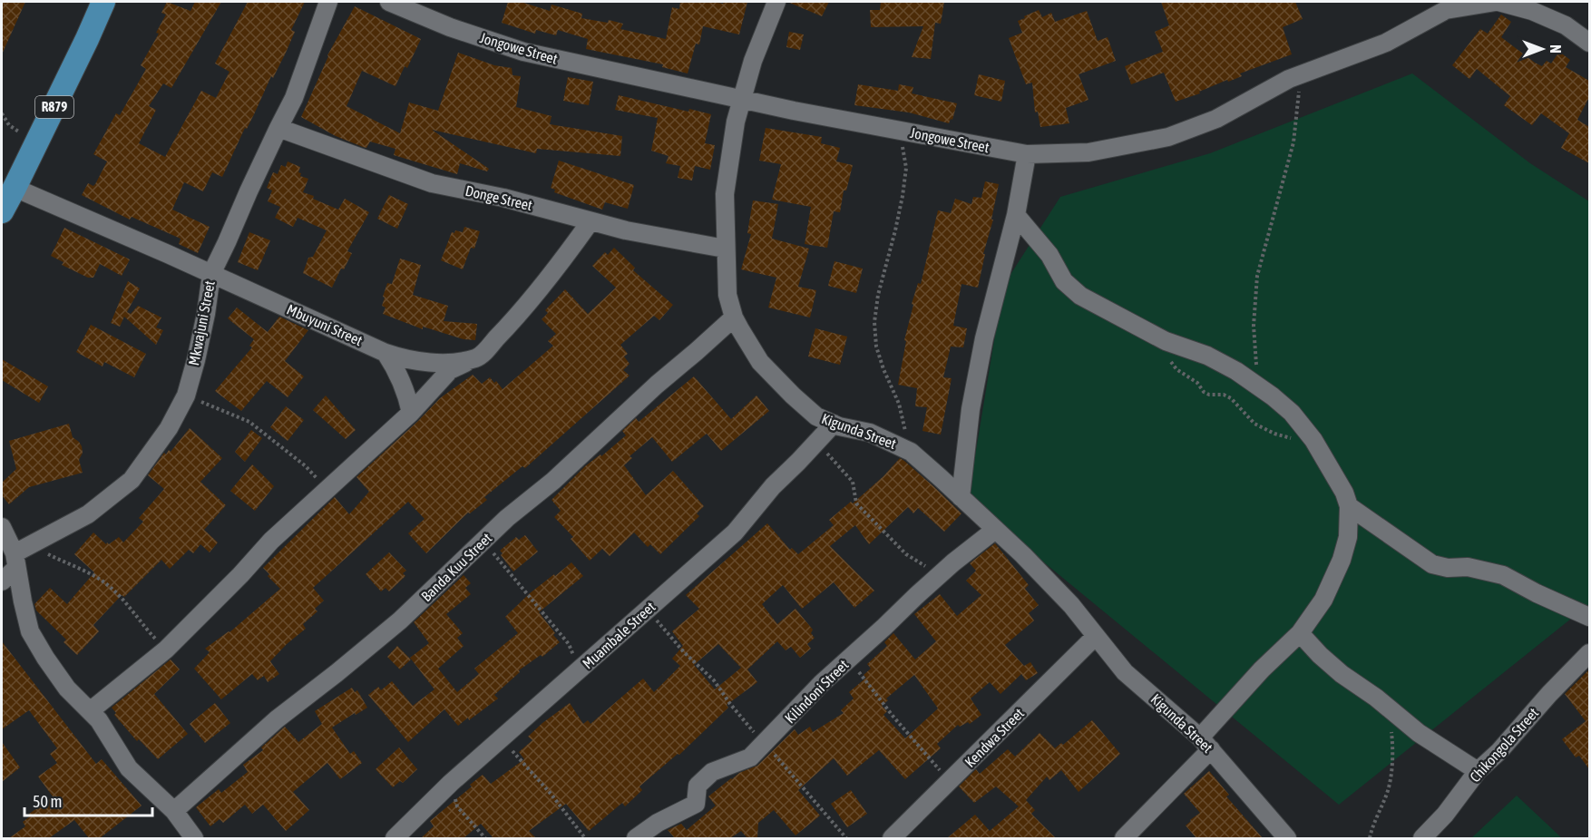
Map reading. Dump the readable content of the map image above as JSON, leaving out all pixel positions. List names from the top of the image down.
{
  "streets": {
    "main road": ["R879"],
    "street": [
      "Jongowe Street",
      "Donge Street",
      "Mkwajuni Street",
      "Mbuyuni Street",
      "Kigunda Street",
      "Banda Kuu Street",
      "Muambale Street",
      "Kilindoni Street",
      "Kendwa Street",
      "Chikongola Street"
    ]
  },
  "crossings": [
    ["Jongowe Street", "Kigunda Street"],
    ["R879", "Mbuyuni Street"],
    ["Donge Street", "Mkwajuni Street"],
    ["Donge Street", "Kigunda Street"],
    ["Mkwajuni Street", "Mbuyuni Street"],
    ["Kigunda Street", "Banda Kuu Street"],
    ["Kigunda Street", "Muambale Street"],
    ["Kigunda Street", "Kilindoni Street"],
    ["Kigunda Street", "Kendwa Street"]
  ],
  "scale_bar": "50 m",
  "north": "right"
}
